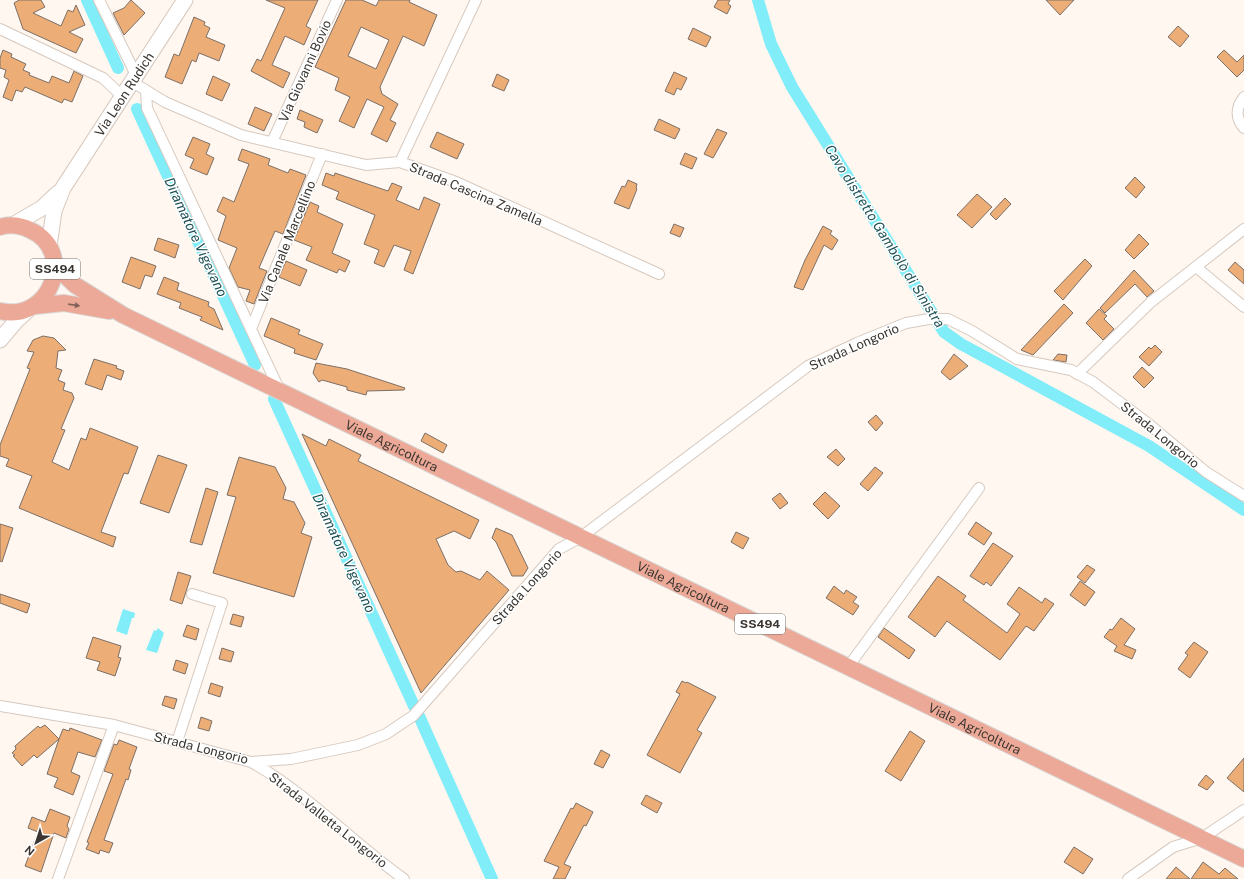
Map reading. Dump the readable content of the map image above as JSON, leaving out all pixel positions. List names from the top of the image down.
{
  "streets": {
    "main road": ["Via Leon Rudich", "SS494", "Viale Agricoltura"],
    "street": [
      "Via Giovanni Bovio",
      "Strada Cascina Zamella",
      "Via Canale Marcellino",
      "Strada Longorio",
      "Strada Valletta Longorio"
    ]
  },
  "crossings": [
    ["Via Giovanni Bovio", "Strada Cascina Zamella"],
    ["Via Leon Rudich", "Strada Cascina Zamella"],
    ["Strada Cascina Zamella", "Via Canale Marcellino"],
    ["Strada Longorio", "Viale Agricoltura"],
    ["Strada Longorio", "Strada Valletta Longorio"]
  ],
  "water": ["Cavo distretto Gambolò di Sinistra", "Diramatore Vigevano"],
  "north": "bottom left"
}
